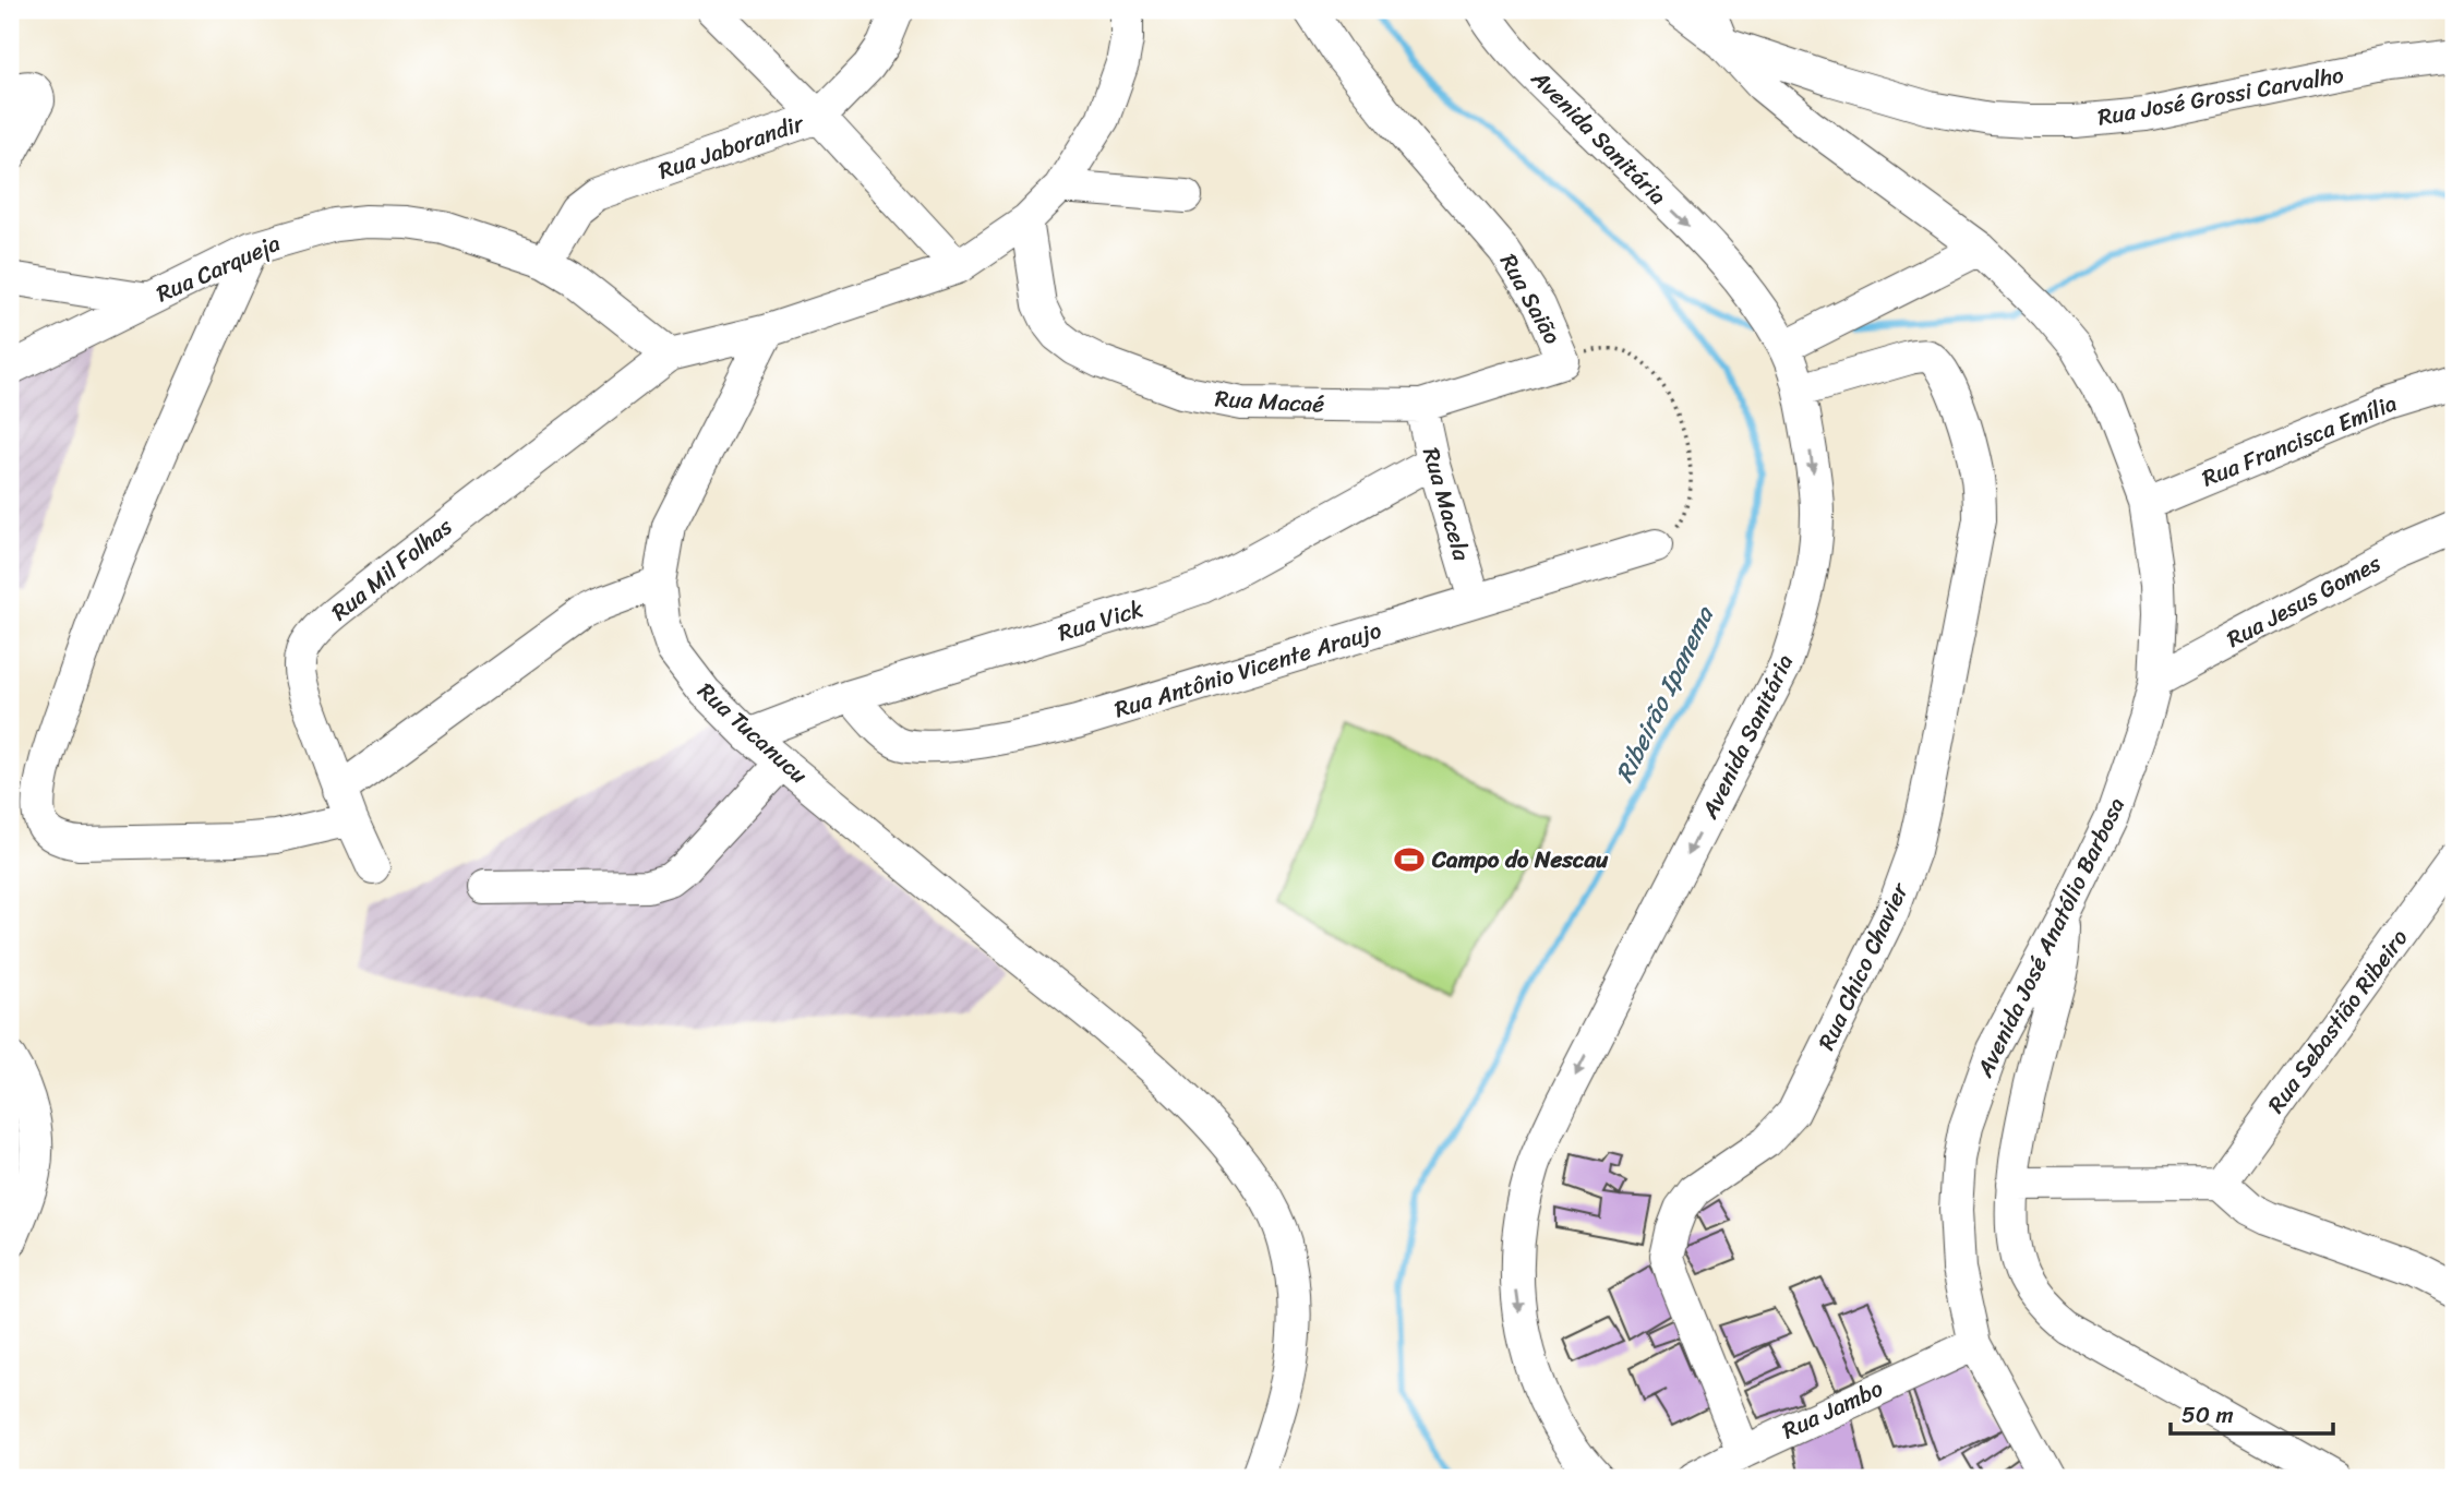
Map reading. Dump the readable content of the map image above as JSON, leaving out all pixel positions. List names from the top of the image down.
{
  "streets": {
    "street": [
      "Rua José Grossi Carvalho",
      "Avenida Sanitária",
      "Rua Jaborandir",
      "Rua Carqueja",
      "Rua Saião",
      "Rua Macaé",
      "Rua Francisca Emília",
      "Rua Macela",
      "Rua Mil Folhas",
      "Rua Jesus Gomes",
      "Rua Vick",
      "Rua Antônio Vicente Araujo",
      "Rua Tucanucu",
      "Avenida José Anatólio Barbosa",
      "Rua Chico Chavier",
      "Rua Sebastião Ribeiro",
      "Rua Jambo"
    ]
  },
  "crossings": [
    ["Avenida Sanitária", "Rua Chico Chavier"],
    ["Rua Jaborandir", "Rua Carqueja"],
    ["Rua Carqueja", "Rua Mil Folhas"],
    ["Rua Saião", "Rua Macaé"],
    ["Rua Saião", "Rua Macela"],
    ["Rua Saião", "Rua Vick"],
    ["Rua Saião", "Rua Antônio Vicente Araujo"],
    ["Rua Macaé", "Rua Macela"],
    ["Rua Macaé", "Rua Vick"],
    ["Rua Macaé", "Rua Antônio Vicente Araujo"],
    ["Rua Francisca Emília", "Avenida José Anatólio Barbosa"],
    ["Rua Macela", "Rua Vick"],
    ["Rua Macela", "Rua Antônio Vicente Araujo"],
    ["Rua Jesus Gomes", "Avenida José Anatólio Barbosa"],
    ["Rua Vick", "Rua Antônio Vicente Araujo"],
    ["Rua Vick", "Rua Tucanucu"],
    ["Avenida José Anatólio Barbosa", "Rua Jambo"],
    ["Rua Chico Chavier", "Rua Jambo"]
  ],
  "one_way": ["Avenida Sanitária"],
  "water": ["Ribeirão Ipanema"],
  "places": {
    "sports": ["Campo do Nescau"]
  },
  "scale_bar": "50 m"
}
